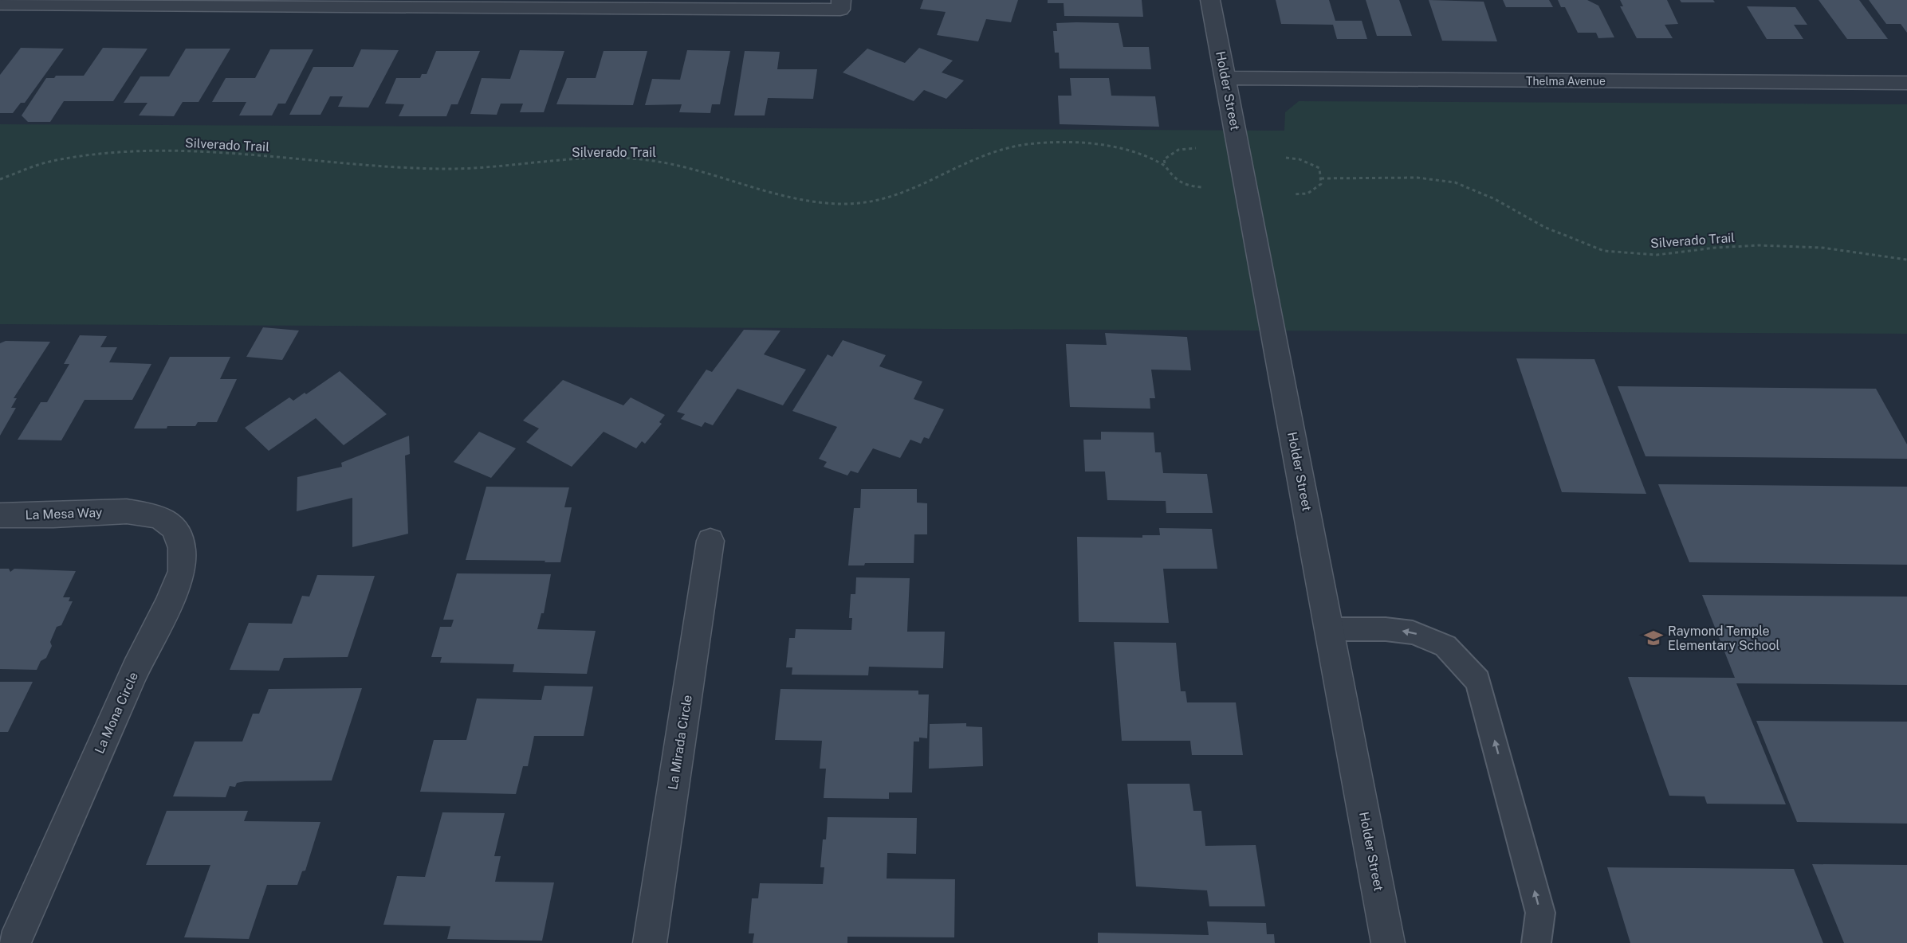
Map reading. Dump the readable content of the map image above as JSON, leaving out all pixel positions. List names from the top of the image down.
{
  "streets": {
    "street": [
      "Thelma Avenue",
      "Holder Street",
      "La Mesa Way",
      "La Mona Circle",
      "La Mirada Circle"
    ],
    "path": ["Silverado Trail"]
  },
  "crossings": [
    ["Thelma Avenue", "Holder Street"],
    ["La Mesa Way", "La Mona Circle"]
  ],
  "places": {
    "school or university": ["Raymond Temple Elementary School"]
  }
}
